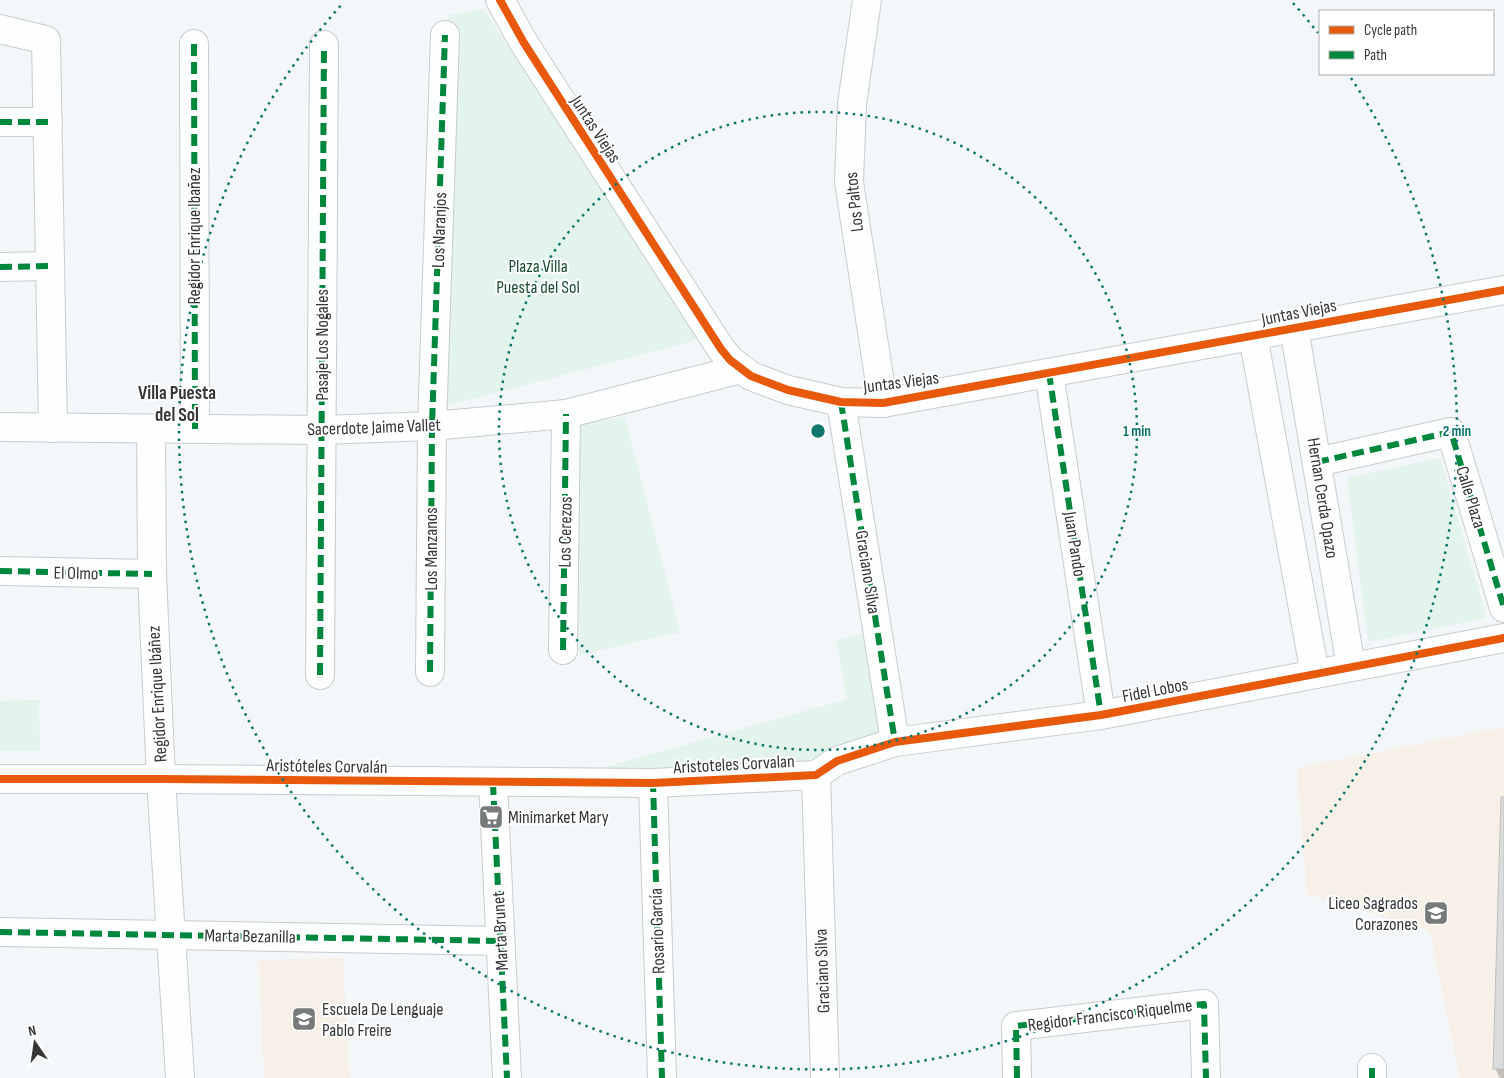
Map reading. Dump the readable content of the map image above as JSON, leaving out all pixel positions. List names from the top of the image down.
{
  "streets": {
    "street": [
      "Juntas Viejas",
      "Los Paltos",
      "Los Naranjos",
      "Regidor Enrique Ibañez",
      "Pasaje Los Nogales",
      "Sacerdote Jaime Vallet",
      "Calle Plaza",
      "Hernan Cerda Opazo",
      "Los Cerezos",
      "Juan Pando",
      "Los Manzanos",
      "Graciano Silva",
      "El Olmo",
      "Fidel Lobos",
      "Regidor Enrique Ibáñez",
      "Aristoteles Corvalan",
      "Aristóteles Corvalán",
      "Marta Brunet",
      "Rosario García",
      "Marta Bezanilla",
      "Regidor Francisco Riquelme"
    ]
  },
  "crossings": [
    ["Juntas Viejas", "Los Paltos"],
    ["Juntas Viejas", "Sacerdote Jaime Vallet"],
    ["Juntas Viejas", "Hernan Cerda Opazo"],
    ["Juntas Viejas", "Juan Pando"],
    ["Juntas Viejas", "Graciano Silva"],
    ["Los Naranjos", "Sacerdote Jaime Vallet"],
    ["Los Naranjos", "Los Manzanos"],
    ["Regidor Enrique Ibañez", "Sacerdote Jaime Vallet"],
    ["Pasaje Los Nogales", "Sacerdote Jaime Vallet"],
    ["Sacerdote Jaime Vallet", "Los Cerezos"],
    ["Sacerdote Jaime Vallet", "Los Manzanos"],
    ["Sacerdote Jaime Vallet", "Regidor Enrique Ibáñez"],
    ["Calle Plaza", "Hernan Cerda Opazo"],
    ["Hernan Cerda Opazo", "Fidel Lobos"],
    ["Juan Pando", "Fidel Lobos"],
    ["Graciano Silva", "Fidel Lobos"],
    ["Graciano Silva", "Aristoteles Corvalan"],
    ["El Olmo", "Regidor Enrique Ibáñez"],
    ["Fidel Lobos", "Aristoteles Corvalan"],
    ["Regidor Enrique Ibáñez", "Aristóteles Corvalán"],
    ["Regidor Enrique Ibáñez", "Marta Bezanilla"],
    ["Aristoteles Corvalan", "Aristóteles Corvalán"],
    ["Aristoteles Corvalan", "Rosario García"],
    ["Aristóteles Corvalán", "Marta Brunet"],
    ["Aristóteles Corvalán", "Rosario García"],
    ["Marta Brunet", "Marta Bezanilla"]
  ],
  "districts": ["Villa Puesta del Sol"],
  "parks": ["Plaza Villa Puesta del Sol"],
  "places": {
    "supermarket": ["Minimarket Mary"],
    "school or university": ["Liceo Sagrados Corazones", "Escuela De Lenguaje Pablo Freire"]
  },
  "legend": ["Cycle path", "Path"],
  "north": "top",
  "rings": ["1 min", "2 min"]
}
